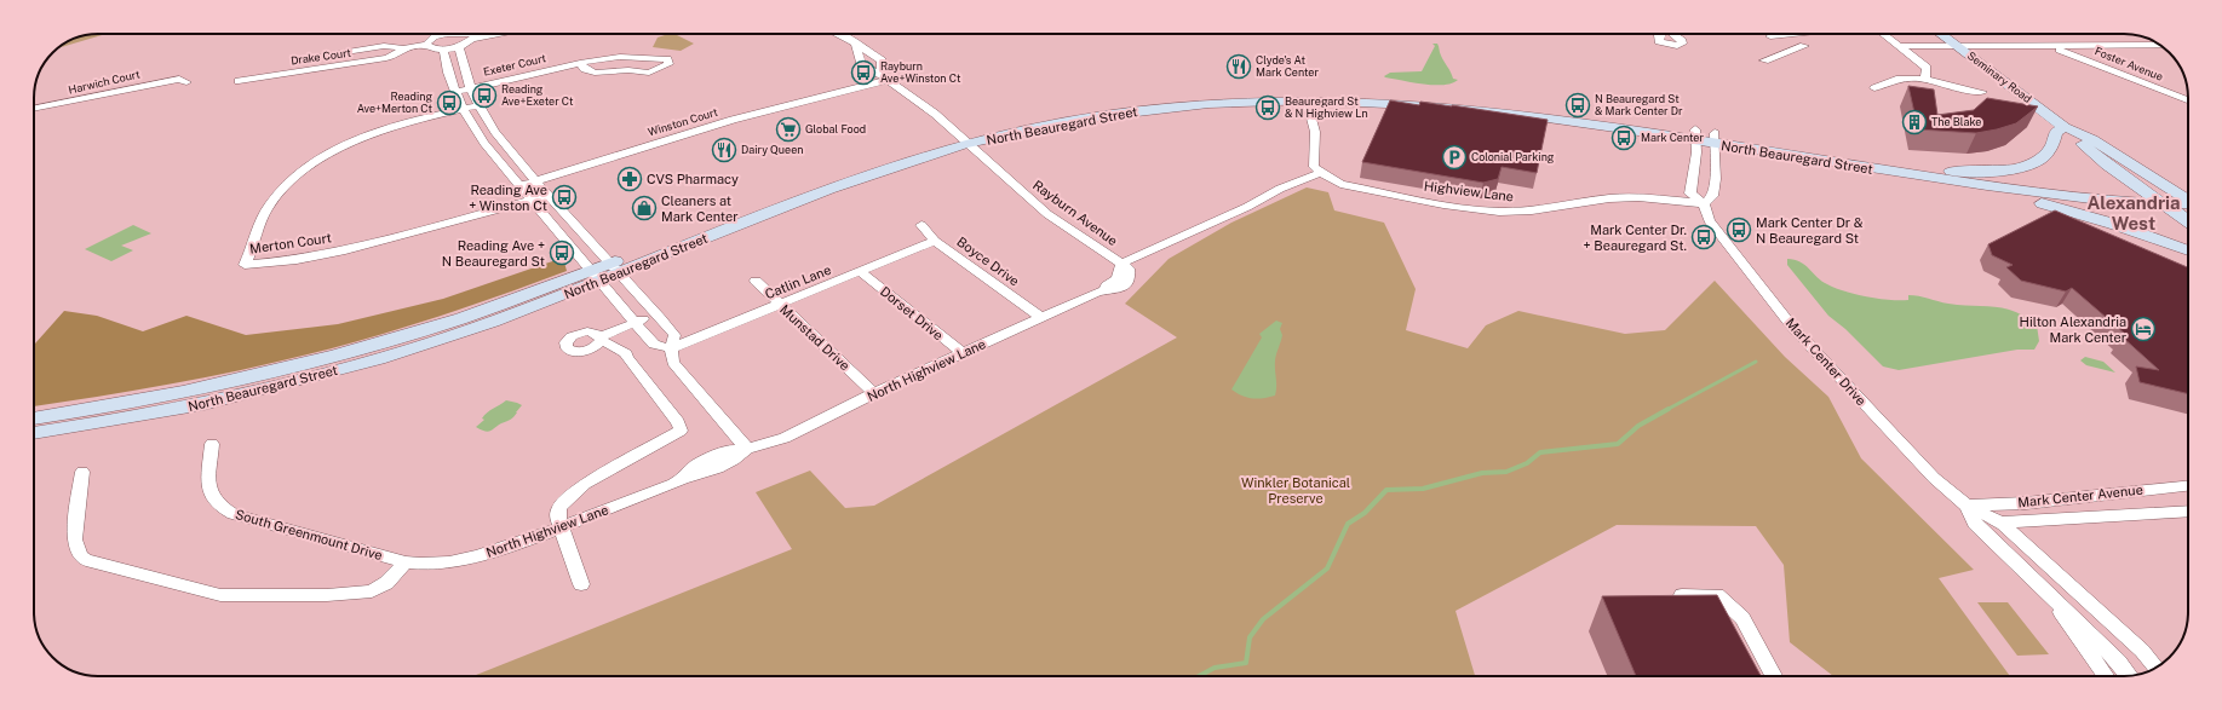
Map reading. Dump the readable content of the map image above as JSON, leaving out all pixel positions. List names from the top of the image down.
{
  "streets": {
    "main road": ["Seminary Road", "North Beauregard Street"],
    "street": [
      "Drake Court",
      "Foster Avenue",
      "Exeter Court",
      "Harwich Court",
      "Winston Court",
      "Highview Lane",
      "Rayburn Avenue",
      "Merton Court",
      "Boyce Drive",
      "Catlin Lane",
      "Dorset Drive",
      "Munstad Drive",
      "Mark Center Drive",
      "North Highview Lane",
      "Mark Center Avenue",
      "South Greenmount Drive"
    ]
  },
  "crossings": [
    ["Seminary Road", "North Beauregard Street"],
    ["Winston Court", "Rayburn Avenue"],
    ["North Beauregard Street", "Rayburn Avenue"],
    ["North Beauregard Street", "Mark Center Drive"],
    ["Highview Lane", "Mark Center Drive"],
    ["Rayburn Avenue", "North Highview Lane"],
    ["Boyce Drive", "Catlin Lane"],
    ["Boyce Drive", "North Highview Lane"],
    ["Catlin Lane", "Dorset Drive"],
    ["Catlin Lane", "Munstad Drive"],
    ["Dorset Drive", "North Highview Lane"],
    ["Munstad Drive", "North Highview Lane"],
    ["Mark Center Drive", "Mark Center Avenue"],
    ["North Highview Lane", "South Greenmount Drive"]
  ],
  "districts": ["Alexandria West"],
  "parks": ["Winkler Botanical Preserve"],
  "places": {
    "restaurant": ["Clyde's At Mark Center", "Dairy Queen"],
    "bus stop": [
      "Rayburn Ave+Winston Ct",
      "Reading Ave+Exeter Ct",
      "Reading Ave+Merton Ct",
      "N Beauregard St & Mark Center Dr",
      "Beauregard St & N Highview Ln",
      "Mark Center",
      "Reading Ave + Winston Ct",
      "Mark Center Dr & N Beauregard St",
      "Mark Center Dr. + Beauregard St.",
      "Reading Ave + N Beauregard St"
    ],
    "building": ["The Blake"],
    "supermarket": ["Global Food"],
    "parking": ["Colonial Parking"],
    "pharmacy": ["CVS Pharmacy"],
    "shop": ["Cleaners at Mark Center"],
    "hotel": ["Hilton Alexandria Mark Center"]
  }
}
